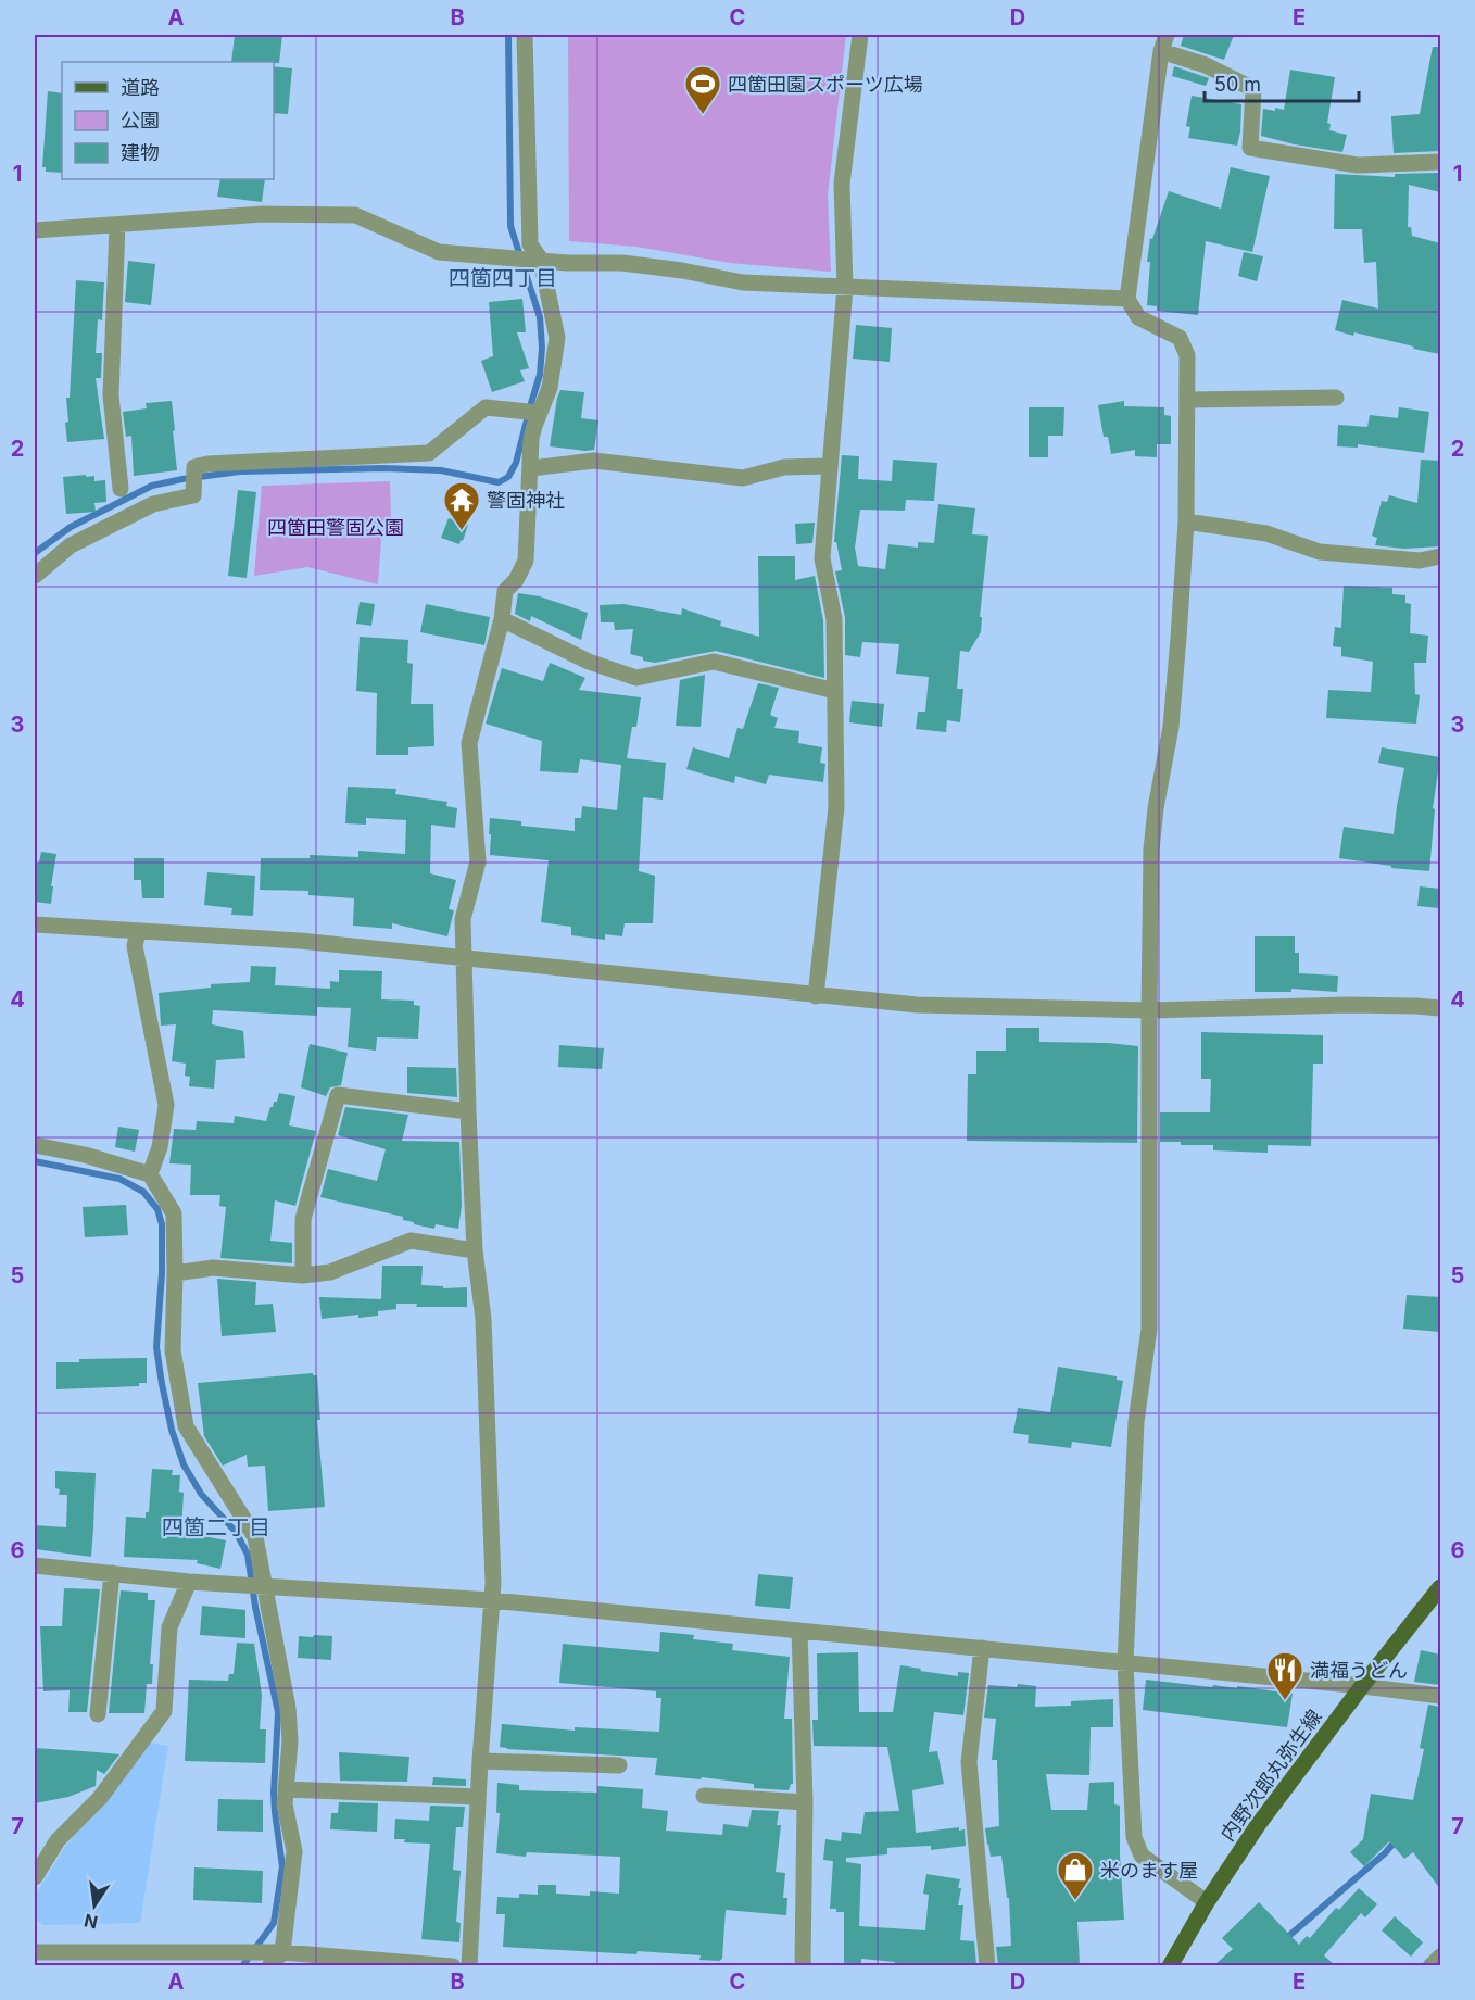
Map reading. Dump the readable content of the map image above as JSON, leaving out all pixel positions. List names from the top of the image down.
{
  "streets": {
    "main road": ["内野次郎丸弥生線"]
  },
  "districts": ["四箇四丁目", "四箇二丁目"],
  "parks": ["四箇田警固公園"],
  "places": {
    "sports": ["四箇田園スポーツ広場"],
    "temple": ["警固神社"],
    "restaurant": ["満福うどん"],
    "shop": ["米のます屋"]
  },
  "legend": ["道路", "公園", "建物"],
  "scale_bar": "50 m",
  "north": "bottom",
  "grid": {
    "columns": [
      "A",
      "B",
      "C",
      "D",
      "E"
    ],
    "rows": [
      "1",
      "2",
      "3",
      "4",
      "5",
      "6",
      "7"
    ]
  }
}
